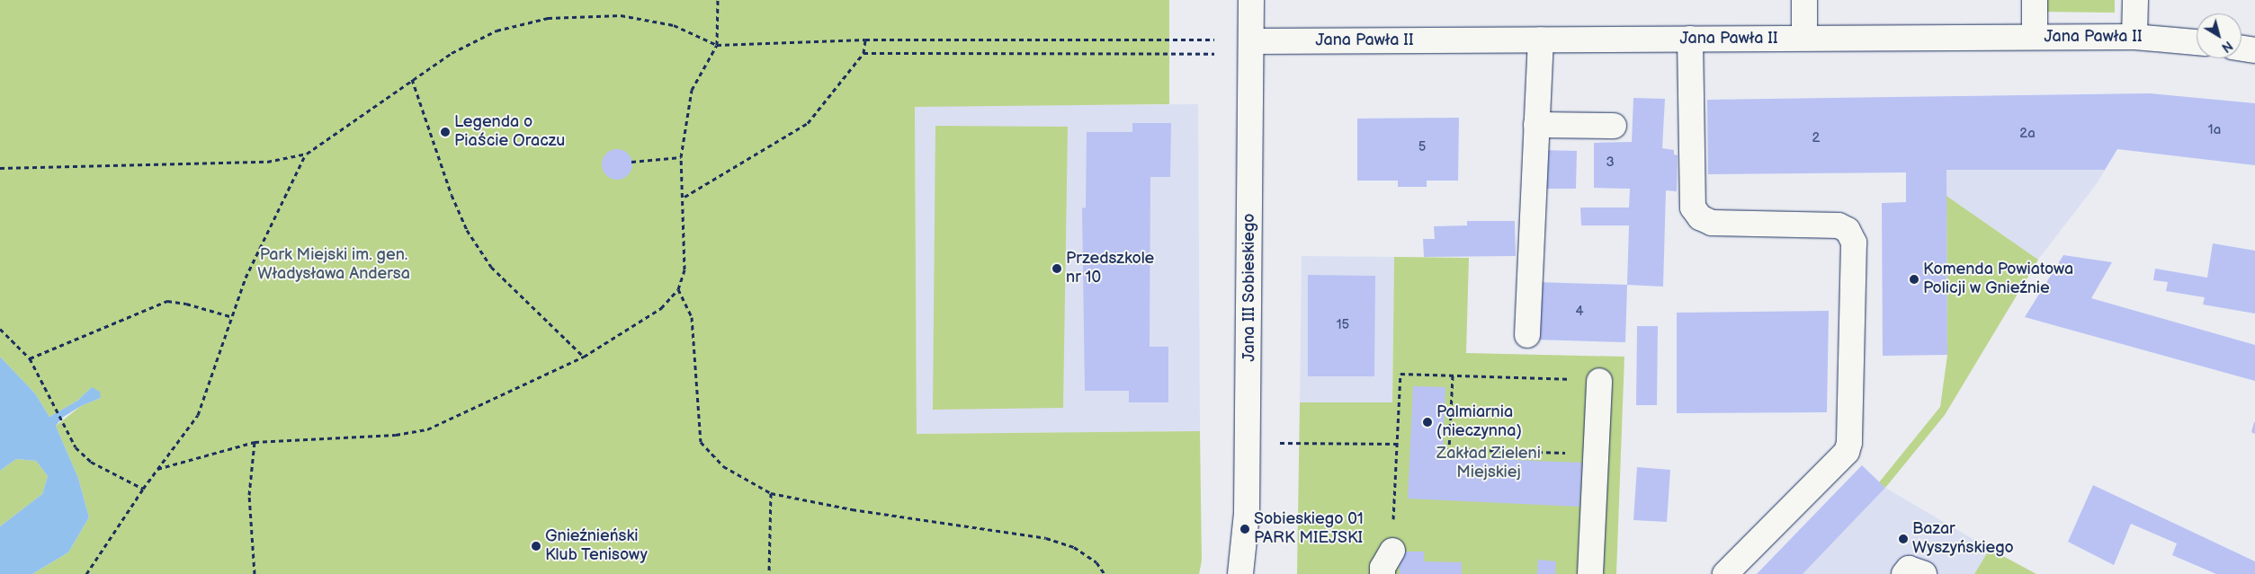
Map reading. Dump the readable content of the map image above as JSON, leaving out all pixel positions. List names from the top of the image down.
{
  "streets": {
    "street": ["Jana Pawła II", "Jana III Sobieskiego"]
  },
  "crossings": [
    ["Jana Pawła II", "Jana III Sobieskiego"]
  ],
  "parks": ["Park Miejski im. gen. Władysława Andersa", "Zakład Zieleni Miejskiej"],
  "places": [
    "Legenda o Piaście Oraczu",
    "Przedszkole nr 10",
    "Komenda Powiatowa Policji w Gnieźnie",
    "Palmiarnia (nieczynna)",
    "Sobieskiego 01 PARK MIEJSKI",
    "Bazar Wyszyńskiego",
    "Gnieźnieński Klub Tenisowy"
  ],
  "house_numbers": [
    "1a",
    "2a",
    "2",
    "5",
    "3",
    "4",
    "15"
  ],
  "north": "bottom right"
}
